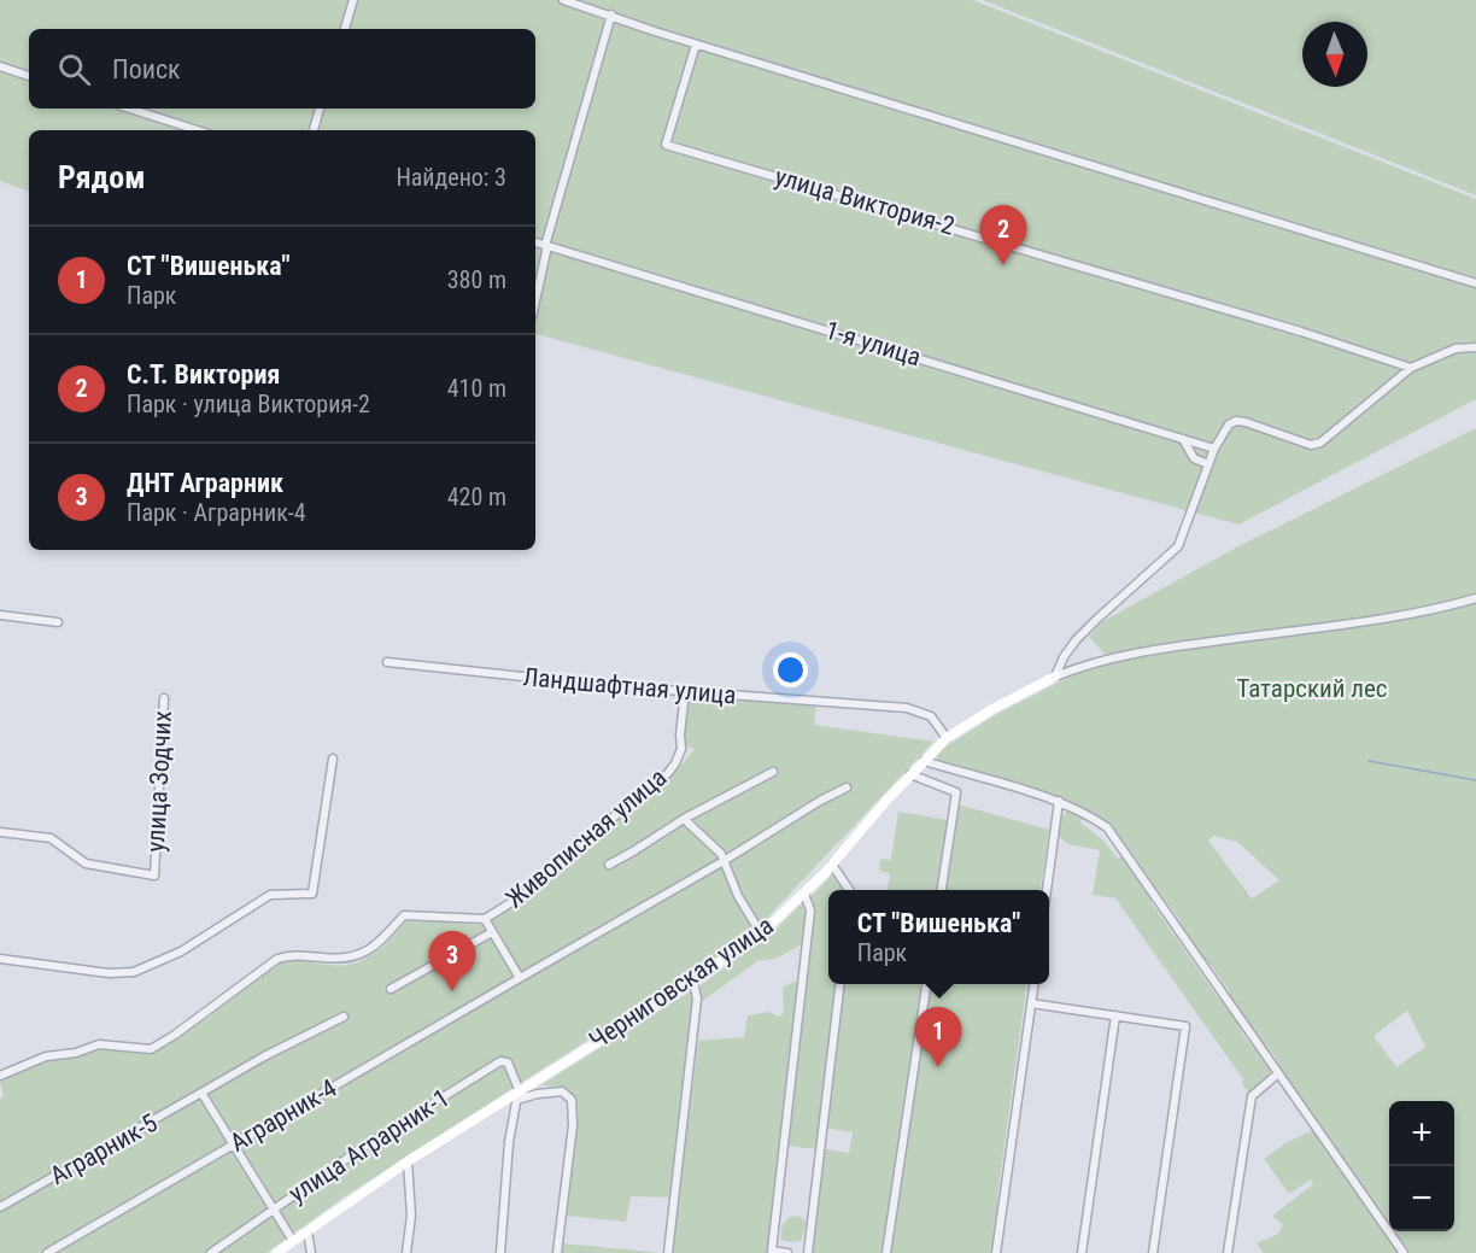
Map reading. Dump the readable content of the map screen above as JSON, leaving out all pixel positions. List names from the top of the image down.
{
  "streets": {
    "street": [
      "улица Виктория-2",
      "1-я улица",
      "Ландшафтная улица",
      "улица Зодчих",
      "Живописная улица",
      "Черниговская улица",
      "Аграрник-4",
      "улица Аграрник-1",
      "Аграрник-5"
    ]
  },
  "crossings": [
    ["Ландшафтная улица", "Живописная улица"],
    ["Ландшафтная улица", "Черниговская улица"],
    ["Черниговская улица", "улица Аграрник-1"]
  ],
  "parks": ["Татарский лес"],
  "north": "bottom",
  "page": {
    "search": "Поиск",
    "heading": ["Рядом", "Найдено: 3"],
    "pins": ["2", "3", "1"],
    "list": [
      {
        "mark": "1",
        "name": "СТ \"Вишенька\"",
        "note": "Парк",
        "value": "380 m"
      },
      {
        "mark": "2",
        "name": "С.Т. Виктория",
        "note": "Парк · улица Виктория-2",
        "value": "410 m"
      },
      {
        "mark": "3",
        "name": "ДНТ Аграрник",
        "note": "Парк · Аграрник-4",
        "value": "420 m"
      }
    ],
    "popup": ["СТ \"Вишенька\"", "Парк"],
    "map_buttons": ["+", "−"]
  }
}
